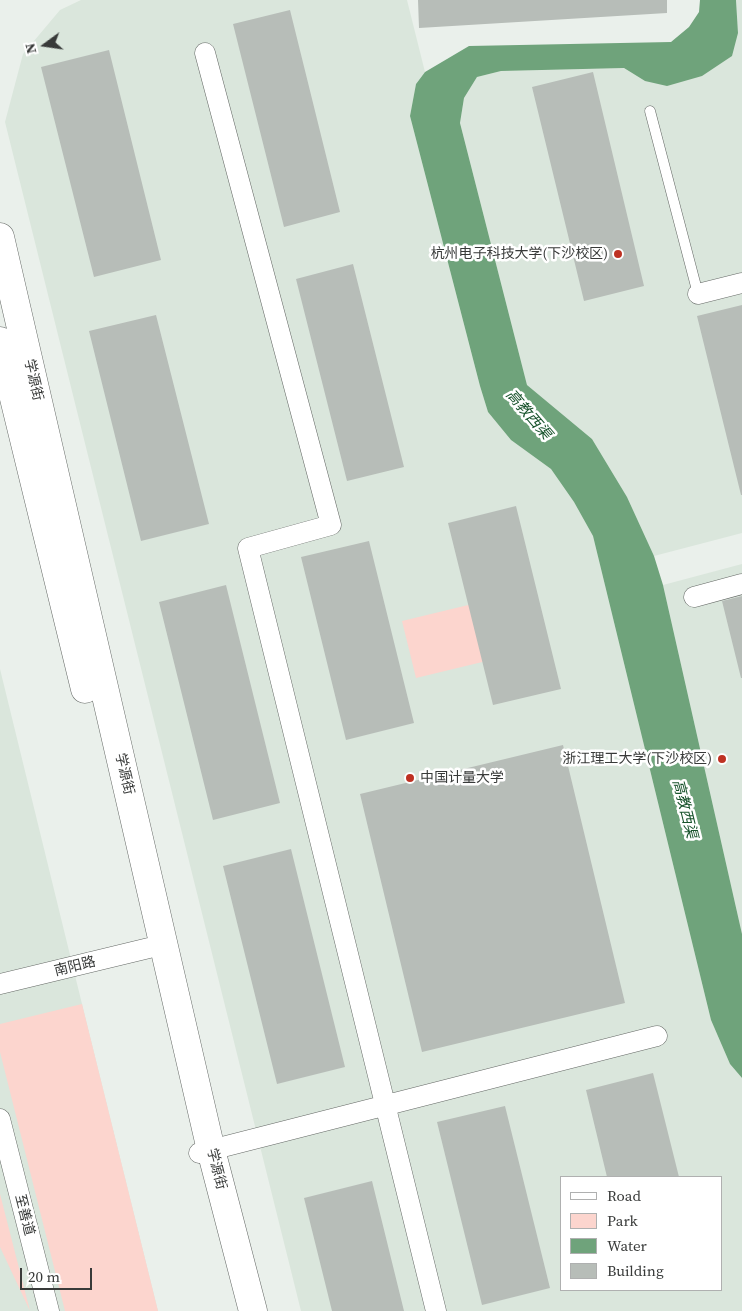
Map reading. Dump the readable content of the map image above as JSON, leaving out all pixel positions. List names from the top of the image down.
{
  "streets": {
    "main road": ["学源街"],
    "street": ["南阳路", "至善道"]
  },
  "crossings": [
    ["学源街", "南阳路"]
  ],
  "water": ["高教西渠"],
  "places": ["杭州电子科技大学(下沙校区)", "浙江理工大学(下沙校区)", "中国计量大学"],
  "legend": [
    "Road",
    "Park",
    "Water",
    "Building"
  ],
  "scale_bar": "20 m",
  "north": "left"
}
